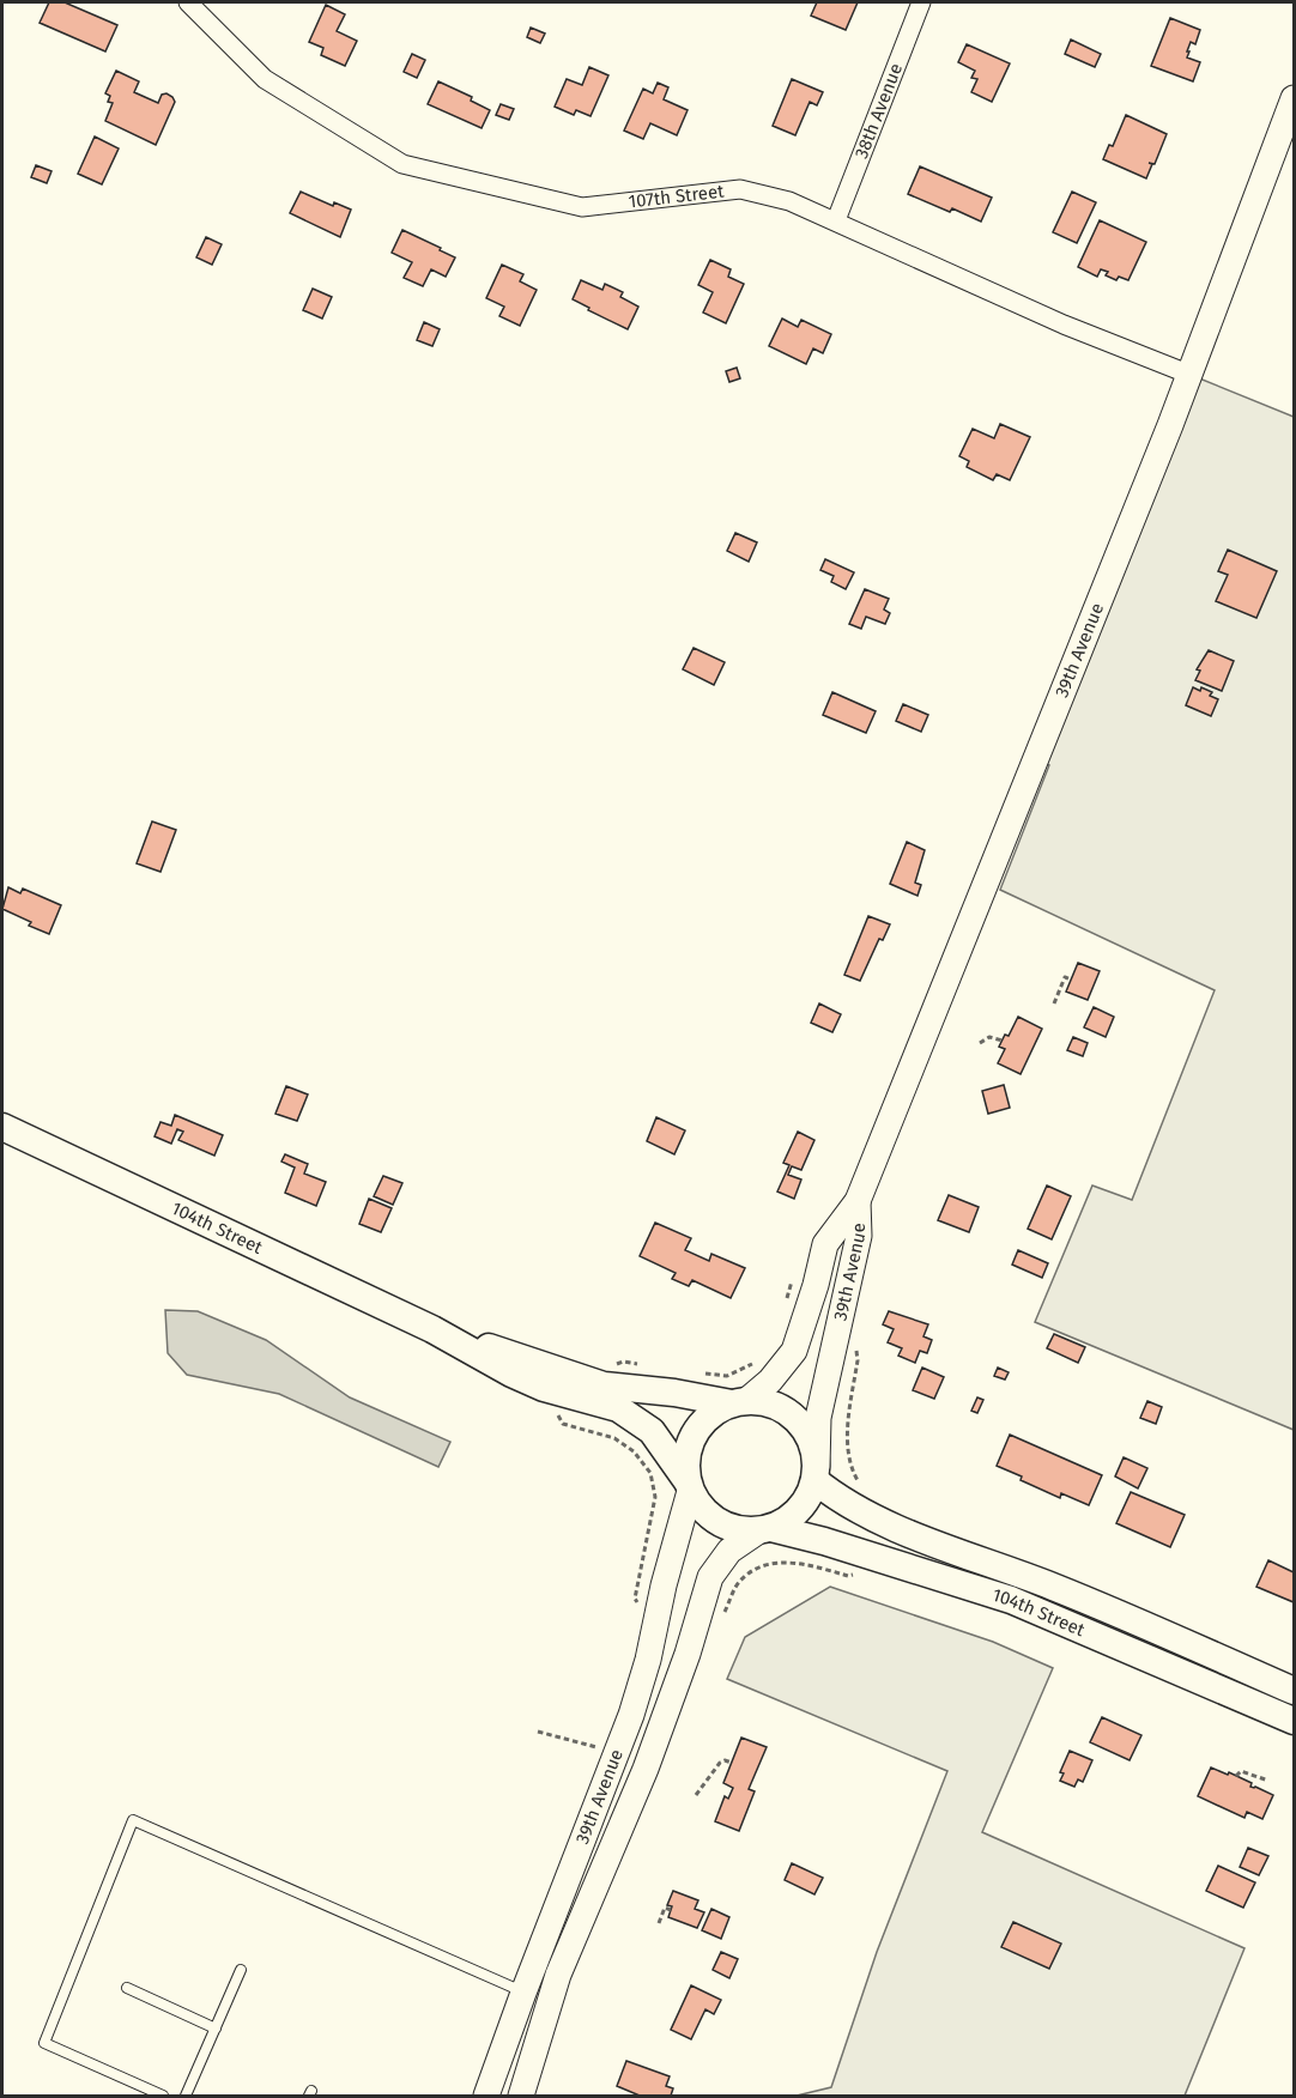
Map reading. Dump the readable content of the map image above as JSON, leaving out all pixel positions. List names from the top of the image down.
{
  "streets": {
    "main road": ["39th Avenue", "104th Street"],
    "street": ["38th Avenue", "107th Street"]
  },
  "crossings": [
    ["38th Avenue", "107th Street"],
    ["107th Street", "39th Avenue"],
    ["39th Avenue", "104th Street"]
  ]
}
